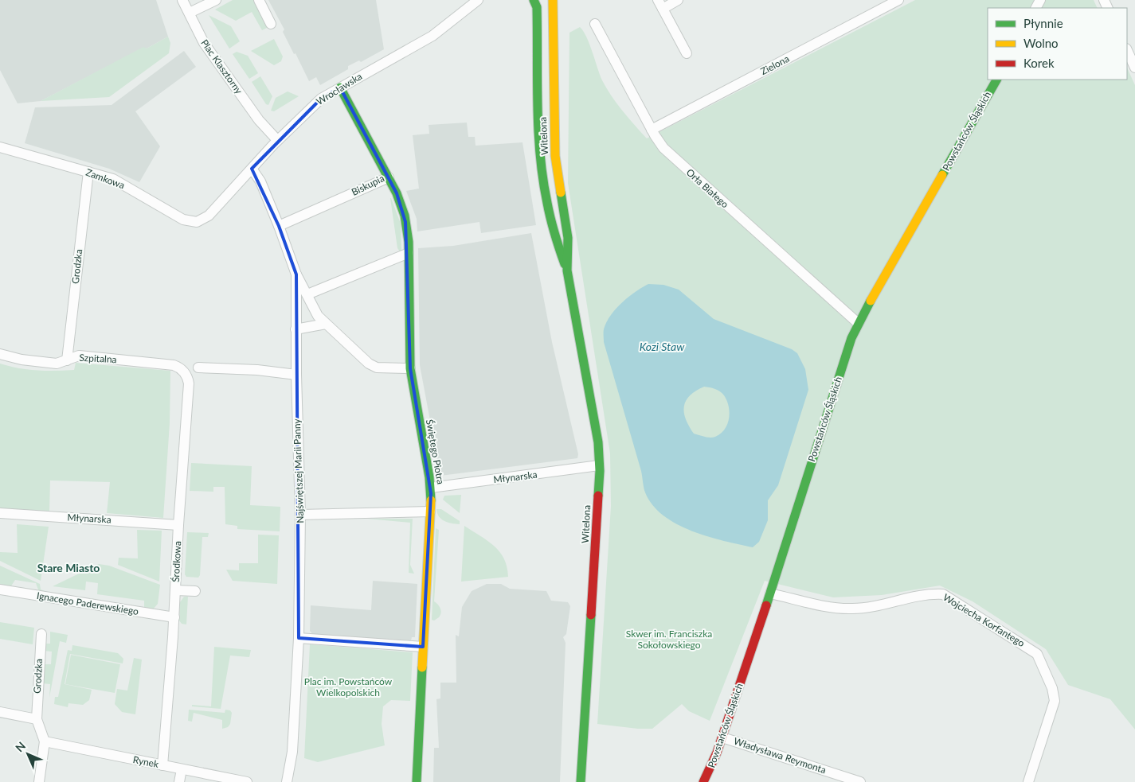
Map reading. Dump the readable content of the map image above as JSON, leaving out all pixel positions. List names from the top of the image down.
{
  "streets": {
    "street": [
      "Zielona",
      "Plac Klasztorny",
      "Wrocławska",
      "Powstańców Śląskich",
      "Witelona",
      "Zamkowa",
      "Biskupia",
      "Orła Białego",
      "Grodzka",
      "Szpitalna",
      "Świętego Piotra",
      "Najświętszej Marii Panny",
      "Młynarska",
      "Środkowa",
      "Ignacego Paderewskiego",
      "Wojciecha Korfantego",
      "Władysława Reymonta",
      "Rynek"
    ]
  },
  "crossings": [
    ["Zielona", "Orła Białego"],
    ["Plac Klasztorny", "Wrocławska"],
    ["Wrocławska", "Zamkowa"],
    ["Wrocławska", "Biskupia"],
    ["Wrocławska", "Najświętszej Marii Panny"],
    ["Powstańców Śląskich", "Orła Białego"],
    ["Powstańców Śląskich", "Wojciecha Korfantego"],
    ["Powstańców Śląskich", "Władysława Reymonta"],
    ["Witelona", "Młynarska"],
    ["Zamkowa", "Grodzka"],
    ["Biskupia", "Świętego Piotra"],
    ["Biskupia", "Najświętszej Marii Panny"],
    ["Grodzka", "Szpitalna"],
    ["Szpitalna", "Środkowa"],
    ["Świętego Piotra", "Młynarska"],
    ["Młynarska", "Środkowa"],
    ["Środkowa", "Ignacego Paderewskiego"],
    ["Środkowa", "Rynek"]
  ],
  "districts": ["Stare Miasto"],
  "water": ["Kozi Staw"],
  "parks": ["Skwer im. Franciszka Sokołowskiego", "Plac im. Powstańców Wielkopolskich"],
  "legend": ["Płynnie", "Wolno", "Korek"],
  "north": "top left"
}
